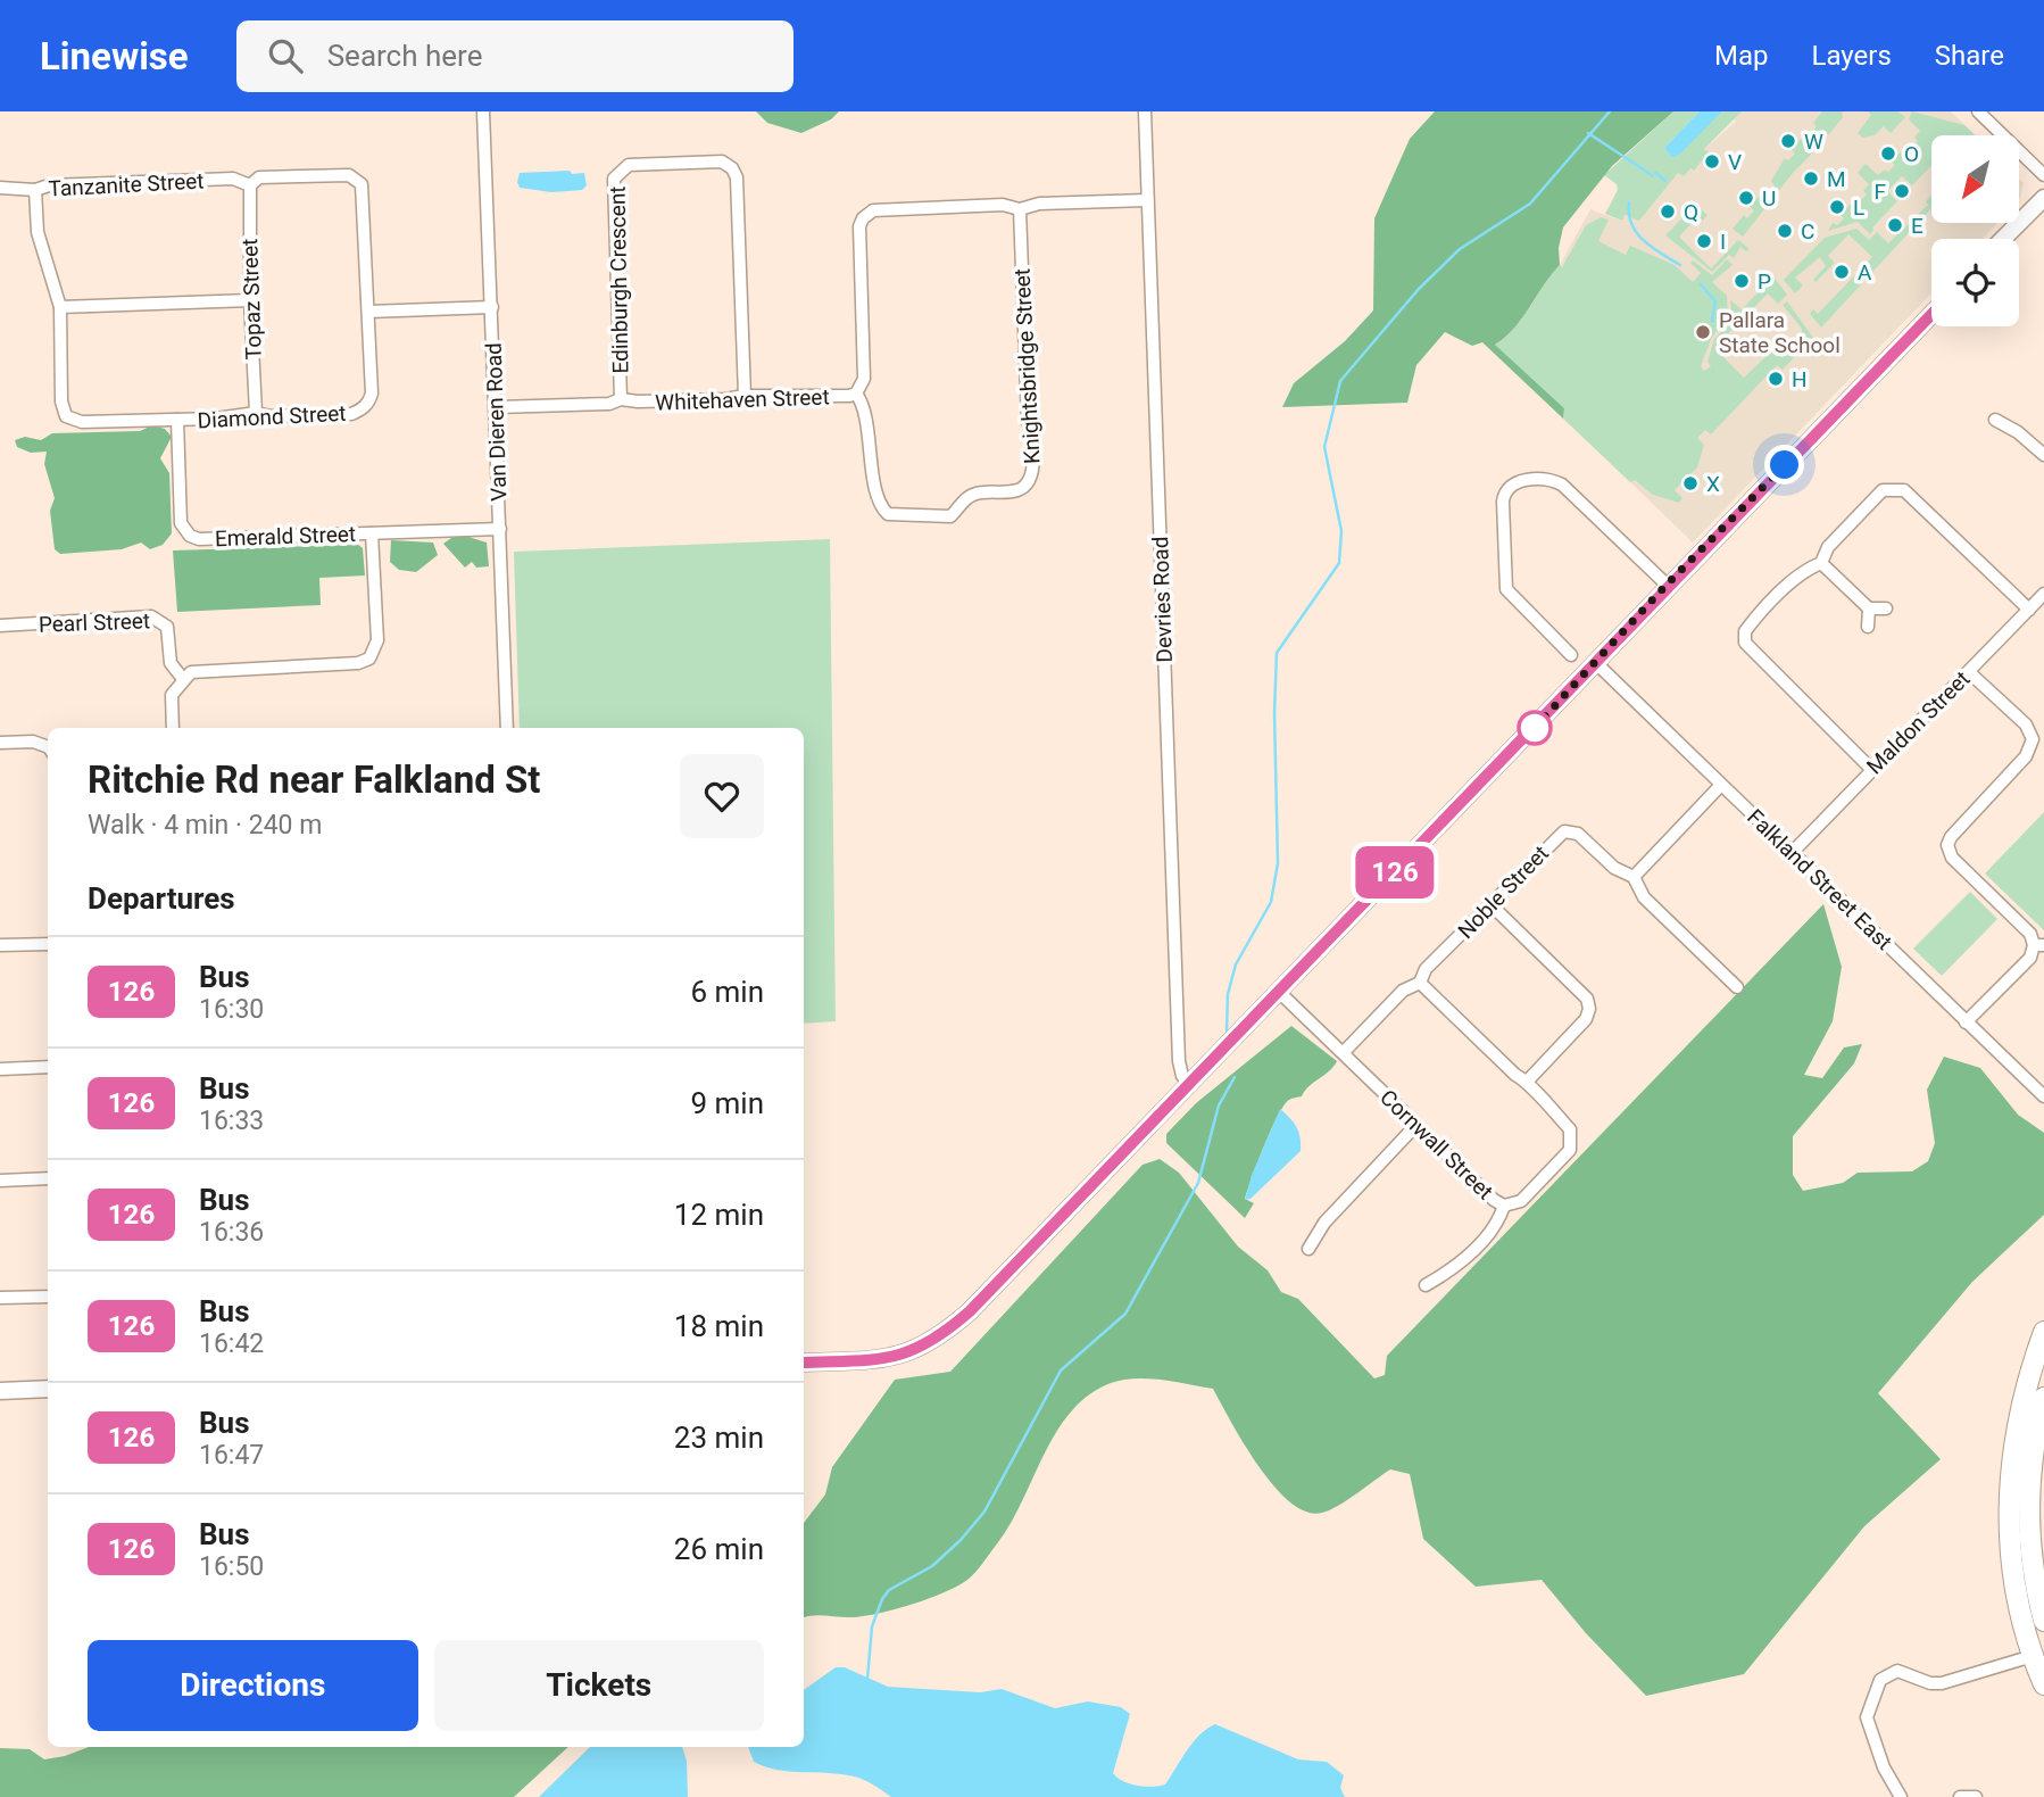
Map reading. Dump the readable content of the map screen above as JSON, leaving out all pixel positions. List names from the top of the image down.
{
  "streets": {
    "street": [
      "Tanzanite Street",
      "Edinburgh Crescent",
      "Topaz Street",
      "Knightsbridge Street",
      "Whitehaven Street",
      "Diamond Street",
      "Van Dieren Road",
      "Emerald Street",
      "Devries Road",
      "Pearl Street",
      "Maldon Street",
      "Falkland Street East",
      "Noble Street",
      "Cornwall Street"
    ]
  },
  "crossings": [
    ["Tanzanite Street", "Topaz Street"],
    ["Tanzanite Street", "Diamond Street"],
    ["Edinburgh Crescent", "Whitehaven Street"],
    ["Topaz Street", "Diamond Street"],
    ["Knightsbridge Street", "Whitehaven Street"],
    ["Whitehaven Street", "Van Dieren Road"],
    ["Whitehaven Street", "Devries Road"],
    ["Diamond Street", "Emerald Street"],
    ["Van Dieren Road", "Emerald Street"],
    ["Maldon Street", "Falkland Street East"],
    ["Noble Street", "Cornwall Street"]
  ],
  "places": [
    "W",
    "O",
    "V",
    "M",
    "F",
    "U",
    "L",
    "Q",
    "E",
    "C",
    "I",
    "A",
    "P",
    "Pallara State School",
    "H",
    "X"
  ],
  "lines": ["bus line 126"],
  "north": "bottom left",
  "page": {
    "header": "Linewise",
    "search": "Search here",
    "nav": ["Map", "Layers", "Share"],
    "on_map": "126",
    "heading": [
      ["Ritchie Rd near Falkland St", "Walk · 4 min · 240 m"],
      "Departures"
    ],
    "list": [
      {
        "mark": "126",
        "name": "Bus",
        "note": "16:30",
        "value": "6 min"
      },
      {
        "mark": "126",
        "name": "Bus",
        "note": "16:33",
        "value": "9 min"
      },
      {
        "mark": "126",
        "name": "Bus",
        "note": "16:36",
        "value": "12 min"
      },
      {
        "mark": "126",
        "name": "Bus",
        "note": "16:42",
        "value": "18 min"
      },
      {
        "mark": "126",
        "name": "Bus",
        "note": "16:47",
        "value": "23 min"
      },
      {
        "mark": "126",
        "name": "Bus",
        "note": "16:50",
        "value": "26 min"
      }
    ],
    "buttons": ["Directions", "Tickets"]
  }
}
